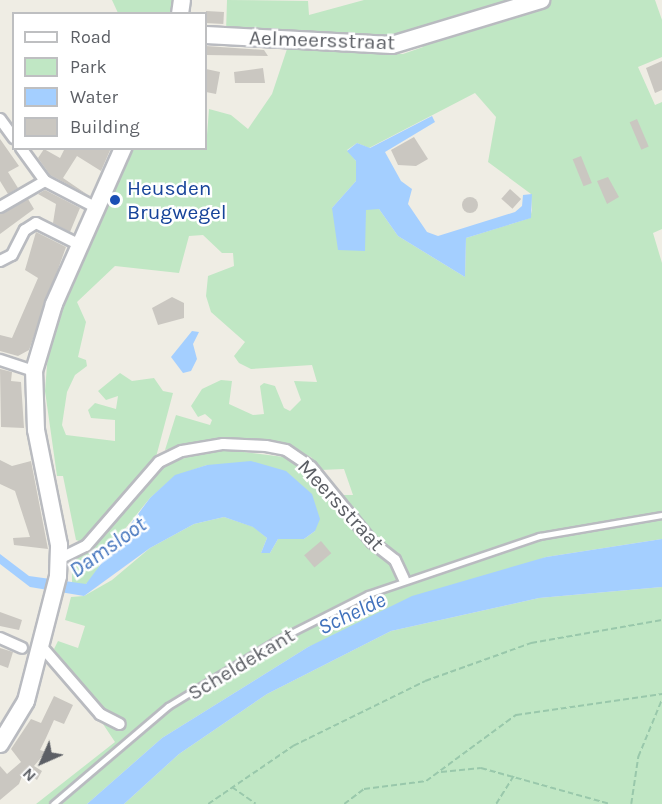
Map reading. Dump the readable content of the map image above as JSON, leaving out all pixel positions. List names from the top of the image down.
{
  "streets": {
    "main road": ["Aelmeersstraat"],
    "street": ["Meersstraat"],
    "lane": ["Scheldekant"]
  },
  "crossings": [
    ["Meersstraat", "Scheldekant"]
  ],
  "water": ["Damsloot", "Schelde"],
  "places": ["Heusden Brugwegel"],
  "legend": [
    "Road",
    "Park",
    "Water",
    "Building"
  ],
  "north": "bottom left"
}
